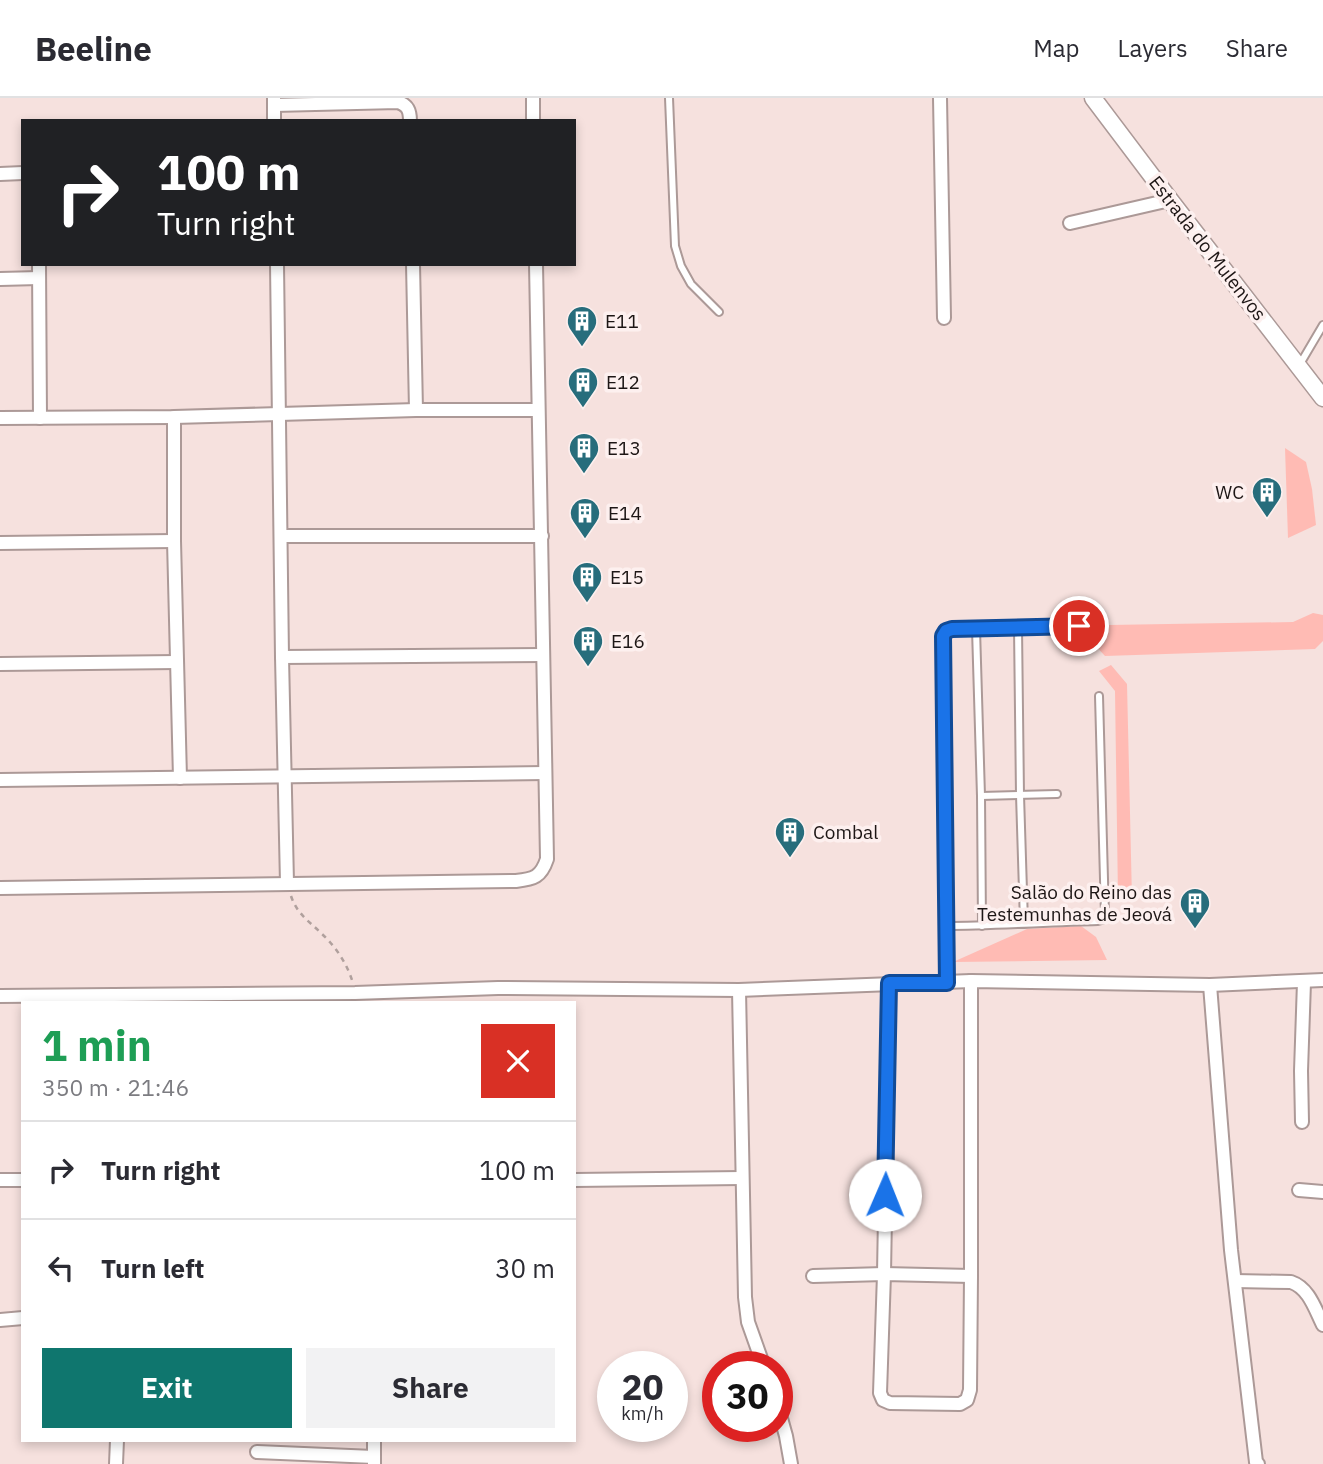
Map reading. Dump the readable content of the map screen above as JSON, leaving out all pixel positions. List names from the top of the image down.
{
  "streets": {
    "street": ["Estrada do Mulenvos"]
  },
  "places": {
    "building": [
      "E11",
      "E12",
      "E13",
      "WC",
      "E14",
      "E15",
      "E16",
      "Combal",
      "Salão do Reino das Testemunhas de Jeová"
    ]
  },
  "page": {
    "header": "Beeline",
    "nav": ["Map", "Layers", "Share"],
    "turn": ["100 m", "Turn right"],
    "heading": ["1 min", "350 m · 21:46"],
    "list": [
      {
        "name": "Turn right",
        "value": "100 m"
      },
      {
        "name": "Turn left",
        "value": "30 m"
      }
    ],
    "buttons": ["Exit", "Share"],
    "speed": "20 km/h",
    "limit": "30"
  }
}
